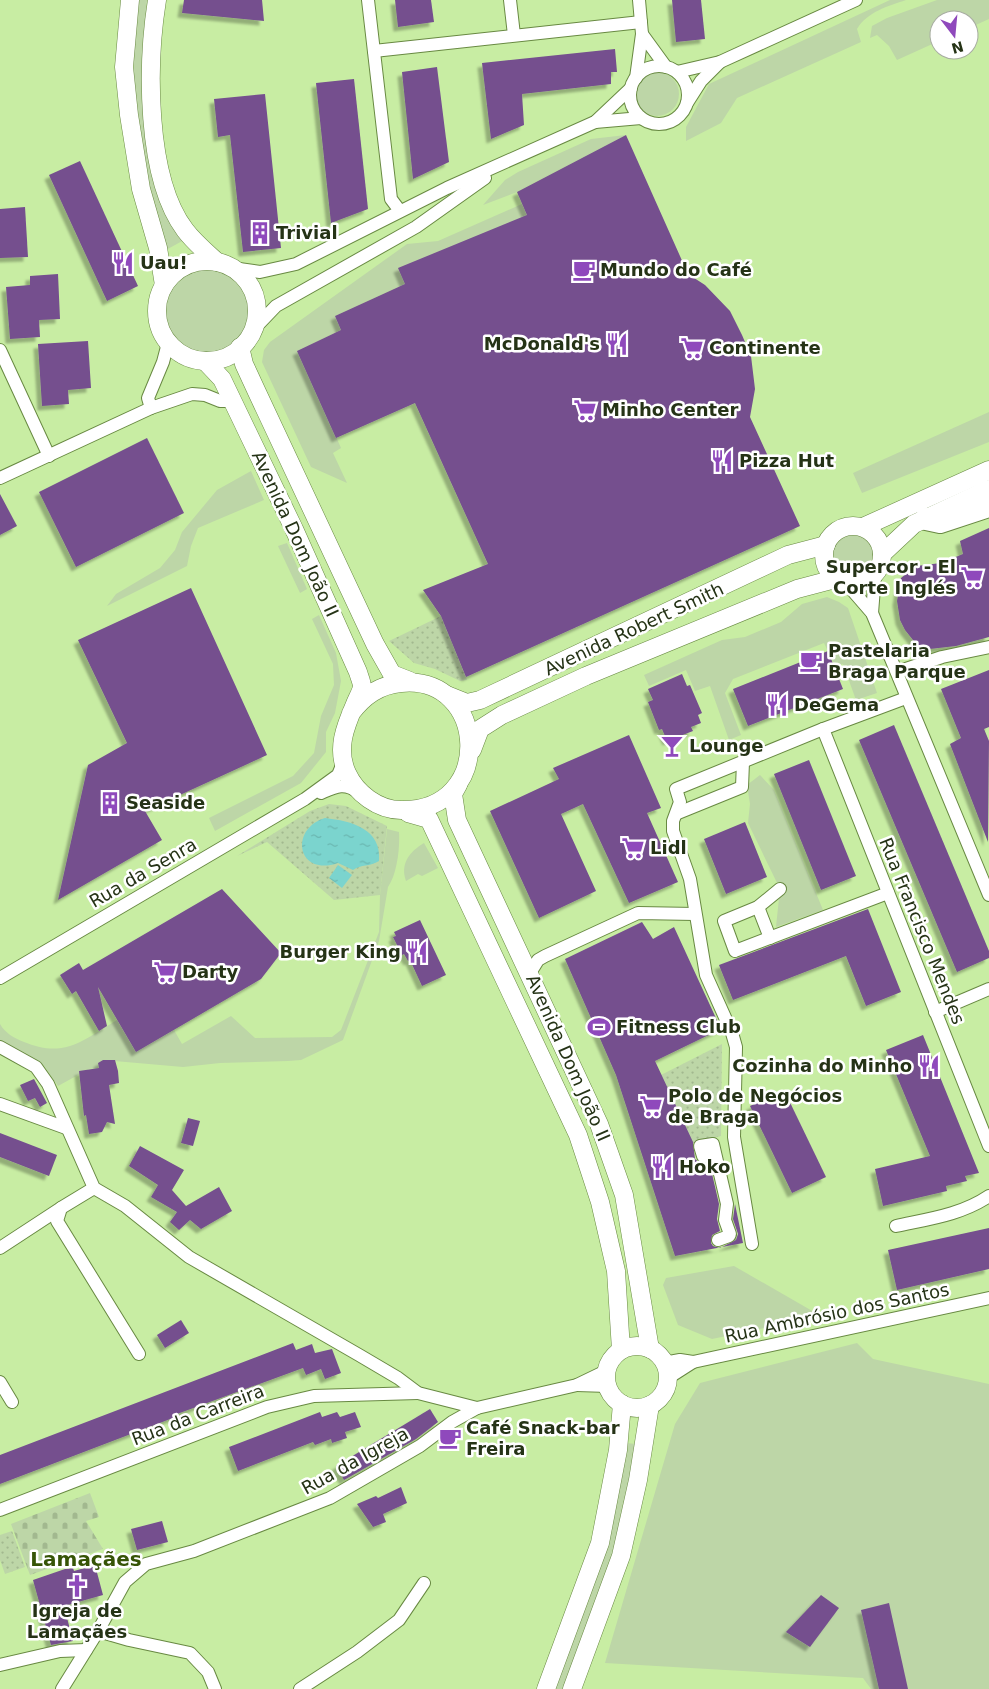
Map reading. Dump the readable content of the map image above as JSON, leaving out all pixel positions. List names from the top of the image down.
{
  "streets": {
    "main road": ["Avenida Dom João II", "Avenida Robert Smith"],
    "street": [
      "Rua da Senra",
      "Rua Francisco Mendes",
      "Rua Ambrósio dos Santos",
      "Rua da Carreira",
      "Rua da Igreja"
    ]
  },
  "crossings": [
    ["Avenida Dom João II", "Avenida Robert Smith"],
    ["Avenida Dom João II", "Rua da Senra"],
    ["Avenida Dom João II", "Rua Ambrósio dos Santos"],
    ["Avenida Dom João II", "Rua da Igreja"],
    ["Avenida Robert Smith", "Rua da Senra"],
    ["Rua Ambrósio dos Santos", "Rua da Igreja"]
  ],
  "districts": ["Lamaçães"],
  "places": {
    "building": ["Trivial", "Seaside"],
    "restaurant": [
      "Uau!",
      "McDonald's",
      "Pizza Hut",
      "DeGema",
      "Burger King",
      "Cozinha do Minho",
      "Hoko"
    ],
    "cafe": ["Mundo do Café", "Pastelaria Braga Parque", "Café Snack-bar Freira"],
    "supermarket": [
      "Continente",
      "Minho Center",
      "Supercor - El Corte Inglés",
      "Lidl",
      "Darty",
      "Polo de Negócios de Braga"
    ],
    "bar": ["Lounge"],
    "sports": ["Fitness Club"],
    "church": ["Igreja de Lamaçães"]
  },
  "north": "bottom"
}
